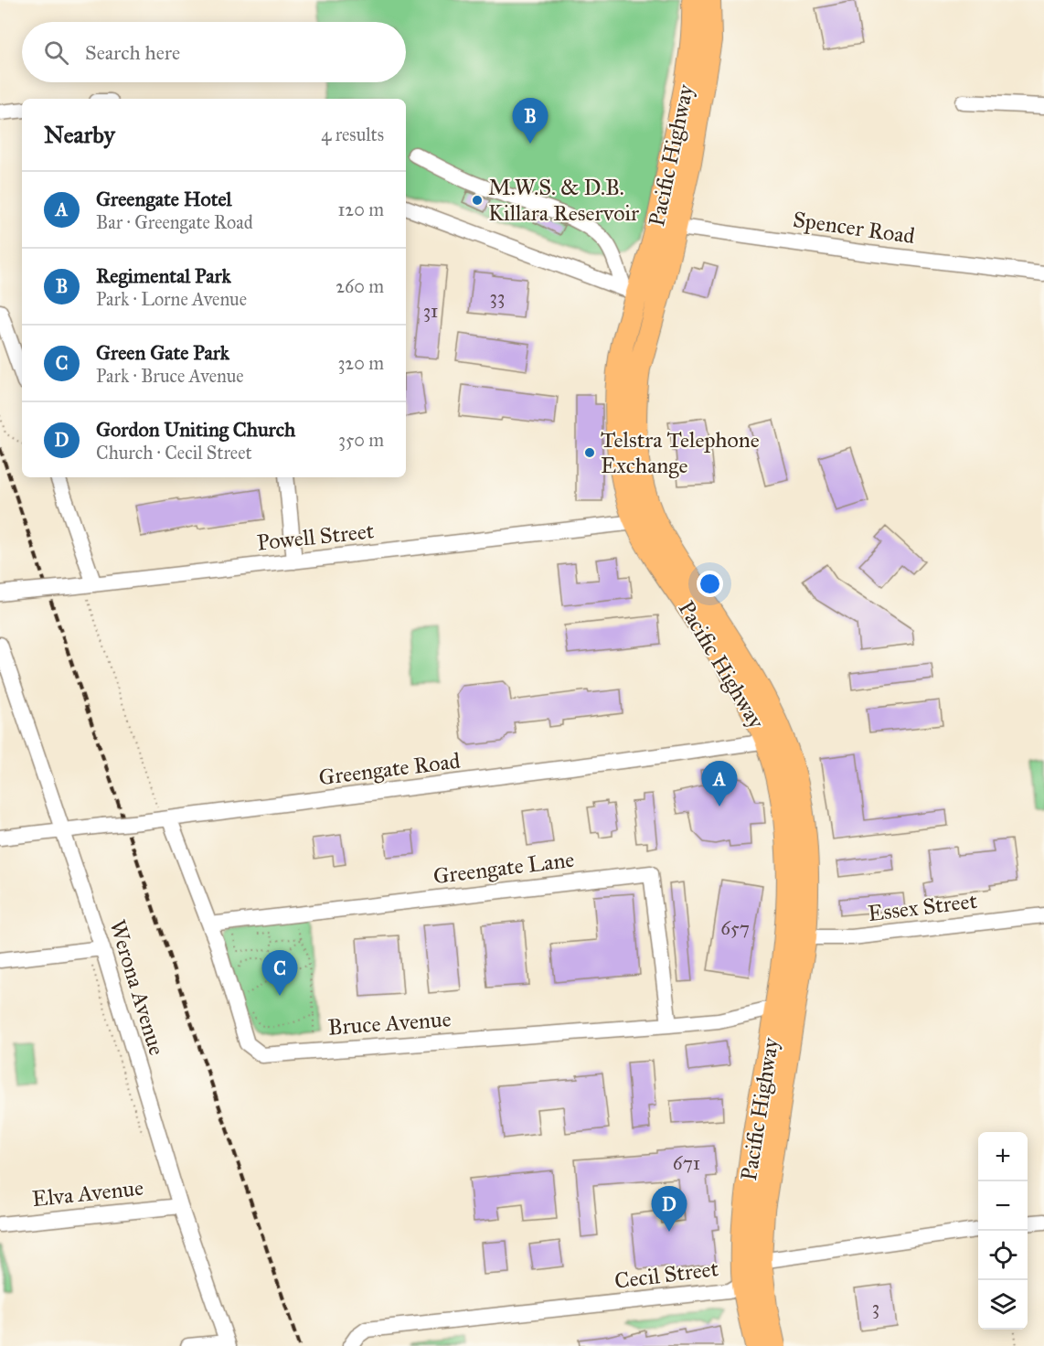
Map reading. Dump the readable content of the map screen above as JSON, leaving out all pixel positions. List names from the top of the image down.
{
  "streets": {
    "highway": ["Pacific Highway"],
    "street": [
      "Spencer Road",
      "Powell Street",
      "Greengate Road",
      "Greengate Lane",
      "Essex Street",
      "Werona Avenue",
      "Bruce Avenue",
      "Elva Avenue",
      "Cecil Street"
    ]
  },
  "crossings": [
    ["Pacific Highway", "Spencer Road"],
    ["Pacific Highway", "Powell Street"],
    ["Pacific Highway", "Greengate Road"],
    ["Pacific Highway", "Essex Street"],
    ["Pacific Highway", "Bruce Avenue"],
    ["Pacific Highway", "Cecil Street"],
    ["Greengate Road", "Werona Avenue"],
    ["Greengate Road", "Bruce Avenue"],
    ["Greengate Lane", "Bruce Avenue"],
    ["Werona Avenue", "Elva Avenue"]
  ],
  "places": ["M.W.S. & D.B. Killara Reservoir", "Telstra Telephone Exchange"],
  "house_numbers": [
    "33",
    "31",
    "657",
    "671",
    "3"
  ],
  "page": {
    "search": "Search here",
    "pins": [
      "B",
      "A",
      "C",
      "D"
    ],
    "heading": ["Nearby", "4 results"],
    "list": [
      {
        "mark": "A",
        "name": "Greengate Hotel",
        "note": "Bar · Greengate Road",
        "value": "120 m"
      },
      {
        "mark": "B",
        "name": "Regimental Park",
        "note": "Park · Lorne Avenue",
        "value": "260 m"
      },
      {
        "mark": "C",
        "name": "Green Gate Park",
        "note": "Park · Bruce Avenue",
        "value": "320 m"
      },
      {
        "mark": "D",
        "name": "Gordon Uniting Church",
        "note": "Church · Cecil Street",
        "value": "350 m"
      }
    ],
    "map_buttons": ["+", "−"]
  }
}
